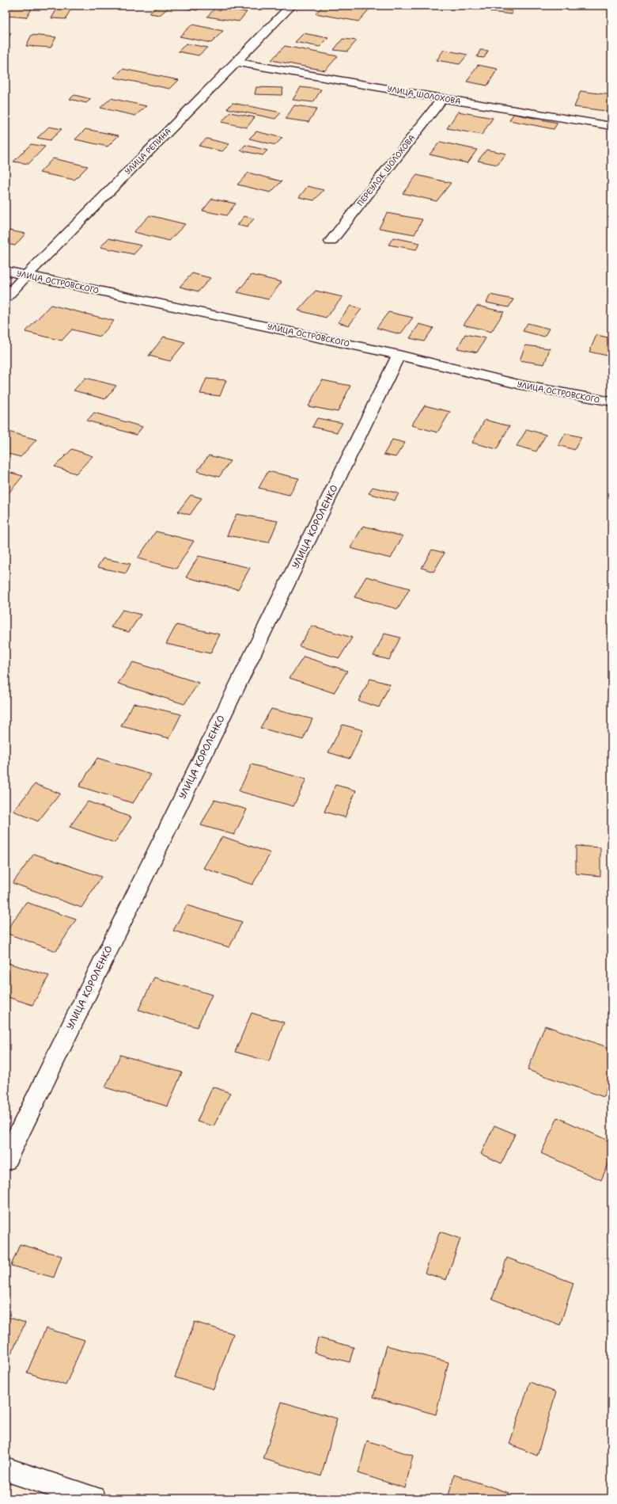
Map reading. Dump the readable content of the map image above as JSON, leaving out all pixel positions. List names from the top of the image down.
{
  "streets": {
    "street": [
      "УЛИЦА ШОЛОХОВА",
      "УЛИЦА РЕПИНА",
      "ПЕРЕУЛОК ШОЛОХОВА",
      "УЛИЦА ОСТРОВСКОГО",
      "УЛИЦА КОРОЛЕНКО"
    ]
  },
  "crossings": [
    ["УЛИЦА ШОЛОХОВА", "УЛИЦА РЕПИНА"],
    ["УЛИЦА ШОЛОХОВА", "ПЕРЕУЛОК ШОЛОХОВА"],
    ["УЛИЦА РЕПИНА", "УЛИЦА ОСТРОВСКОГО"],
    ["УЛИЦА ОСТРОВСКОГО", "УЛИЦА КОРОЛЕНКО"]
  ]
}
